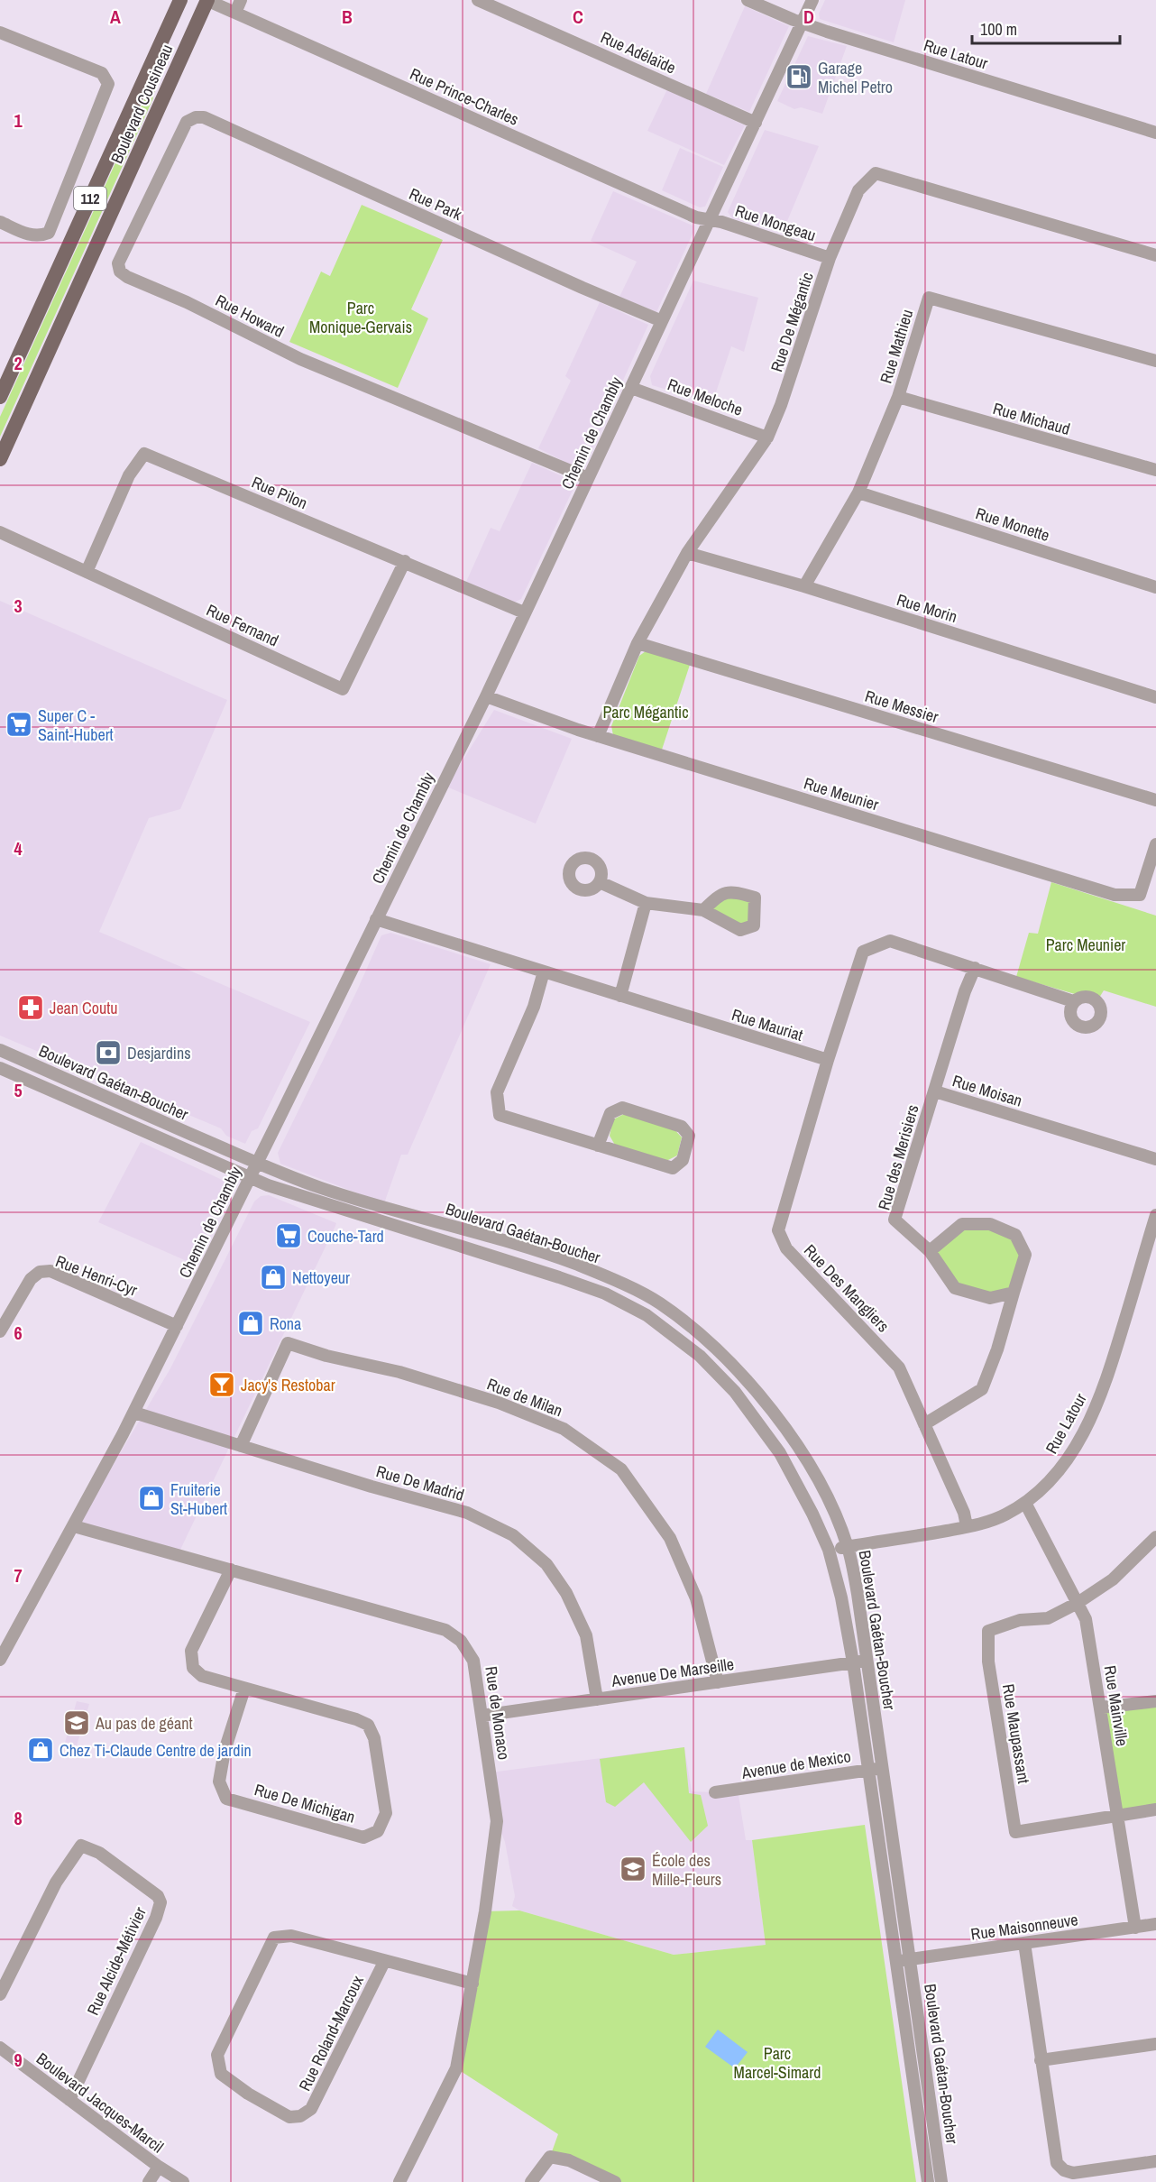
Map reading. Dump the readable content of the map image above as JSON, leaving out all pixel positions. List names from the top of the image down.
{
  "streets": {
    "main road": ["Boulevard Cousineau", "112"],
    "street": [
      "Rue Adélaïde",
      "Rue Latour",
      "Rue Prince-Charles",
      "Rue Park",
      "Rue Mongeau",
      "Rue Howard",
      "Rue De Mégantic",
      "Rue Mathieu",
      "Rue Meloche",
      "Rue Michaud",
      "Chemin de Chambly",
      "Rue Pilon",
      "Rue Monette",
      "Rue Morin",
      "Rue Fernand",
      "Rue Messier",
      "Rue Meunier",
      "Rue Mauriat",
      "Boulevard Gaétan-Boucher",
      "Rue Moisan",
      "Rue des Merisiers",
      "Rue Henri-Cyr",
      "Rue Des Mangliers",
      "Rue de Milan",
      "Rue De Madrid",
      "Avenue De Marseille",
      "Rue Mainville",
      "Rue de Monaco",
      "Rue Maupassant",
      "Avenue de Mexico",
      "Rue De Michigan",
      "Rue Maisonneuve",
      "Rue Alcide-Métivier",
      "Rue Roland-Marcoux",
      "Boulevard Jacques-Marcil"
    ]
  },
  "crossings": [
    ["Rue Adélaïde", "Chemin de Chambly"],
    ["Rue Latour", "Chemin de Chambly"],
    ["Rue Latour", "Boulevard Gaétan-Boucher"],
    ["Rue Latour", "Rue Des Mangliers"],
    ["Rue Latour", "Rue Mainville"],
    ["Rue Prince-Charles", "Boulevard Cousineau"],
    ["Rue Prince-Charles", "Rue Mongeau"],
    ["Rue Prince-Charles", "Chemin de Chambly"],
    ["Rue Park", "Rue Howard"],
    ["Rue Park", "Chemin de Chambly"],
    ["Rue Mongeau", "Rue De Mégantic"],
    ["Rue Mongeau", "Chemin de Chambly"],
    ["Rue Howard", "Chemin de Chambly"],
    ["Rue De Mégantic", "Rue Meloche"],
    ["Rue De Mégantic", "Rue Morin"],
    ["Rue De Mégantic", "Rue Messier"],
    ["Rue De Mégantic", "Rue Meunier"],
    ["Rue Mathieu", "Rue Michaud"],
    ["Rue Mathieu", "Rue Monette"],
    ["Rue Mathieu", "Rue Morin"],
    ["Rue Meloche", "Chemin de Chambly"],
    ["Chemin de Chambly", "Rue Pilon"],
    ["Chemin de Chambly", "Rue Meunier"],
    ["Chemin de Chambly", "Rue Mauriat"],
    ["Chemin de Chambly", "Boulevard Gaétan-Boucher"],
    ["Chemin de Chambly", "Rue Henri-Cyr"],
    ["Chemin de Chambly", "Rue De Madrid"],
    ["Chemin de Chambly", "Rue de Monaco"],
    ["Rue Pilon", "Rue Fernand"],
    ["Rue Mauriat", "Rue Des Mangliers"],
    ["Boulevard Gaétan-Boucher", "Avenue De Marseille"],
    ["Boulevard Gaétan-Boucher", "Avenue de Mexico"],
    ["Boulevard Gaétan-Boucher", "Rue Maisonneuve"],
    ["Rue Moisan", "Rue des Merisiers"],
    ["Rue de Milan", "Rue De Madrid"],
    ["Rue de Milan", "Avenue De Marseille"],
    ["Rue De Madrid", "Avenue De Marseille"],
    ["Avenue De Marseille", "Rue de Monaco"],
    ["Rue Mainville", "Rue Maupassant"],
    ["Rue Mainville", "Rue Maisonneuve"],
    ["Rue de Monaco", "Rue De Michigan"],
    ["Rue de Monaco", "Rue Roland-Marcoux"],
    ["Rue Alcide-Métivier", "Boulevard Jacques-Marcil"]
  ],
  "parks": [
    "Parc Monique-Gervais",
    "Parc Mégantic",
    "Parc Meunier",
    "Parc Marcel-Simard"
  ],
  "places": {
    "fuel station": ["Garage Michel Petro"],
    "supermarket": ["Super C - Saint-Hubert", "Couche-Tard"],
    "pharmacy": ["Jean Coutu"],
    "bank": ["Desjardins"],
    "shop": [
      "Nettoyeur",
      "Rona",
      "Fruiterie St-Hubert",
      "Chez Ti-Claude Centre de jardin"
    ],
    "bar": ["Jacy's Restobar"],
    "school or university": ["Au pas de géant", "École des Mille-Fleurs"]
  },
  "scale_bar": "100 m",
  "grid": {
    "columns": [
      "A",
      "B",
      "C",
      "D"
    ],
    "rows": [
      "1",
      "2",
      "3",
      "4",
      "5",
      "6",
      "7",
      "8",
      "9"
    ]
  }
}
